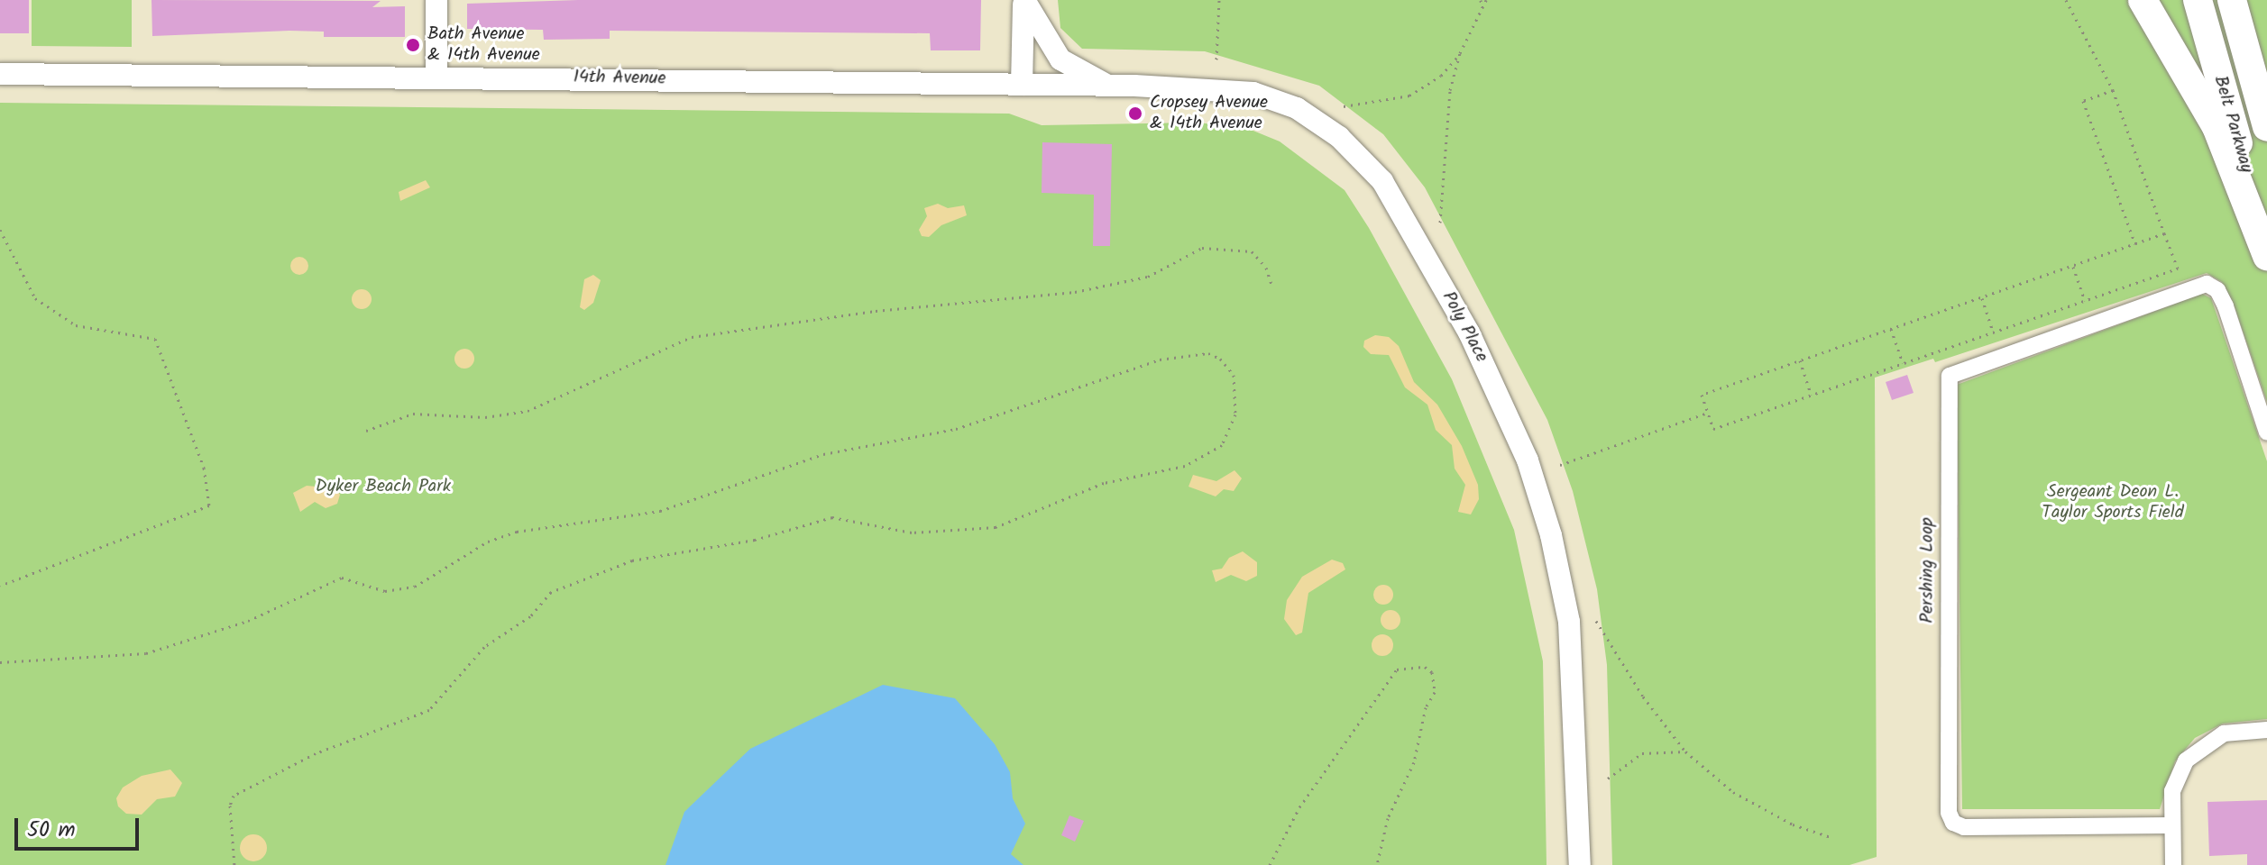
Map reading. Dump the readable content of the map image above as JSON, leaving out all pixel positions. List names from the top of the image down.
{
  "streets": {
    "highway": ["Belt Parkway"],
    "main road": ["14th Avenue", "Poly Place"],
    "street": ["Pershing Loop"]
  },
  "crossings": [
    ["14th Avenue", "Poly Place"]
  ],
  "parks": ["Dyker Beach Park", "Sergeant Deon L. Taylor Sports Field"],
  "places": ["Bath Avenue & 14th Avenue", "Cropsey Avenue & 14th Avenue"],
  "scale_bar": "50 m"
}
